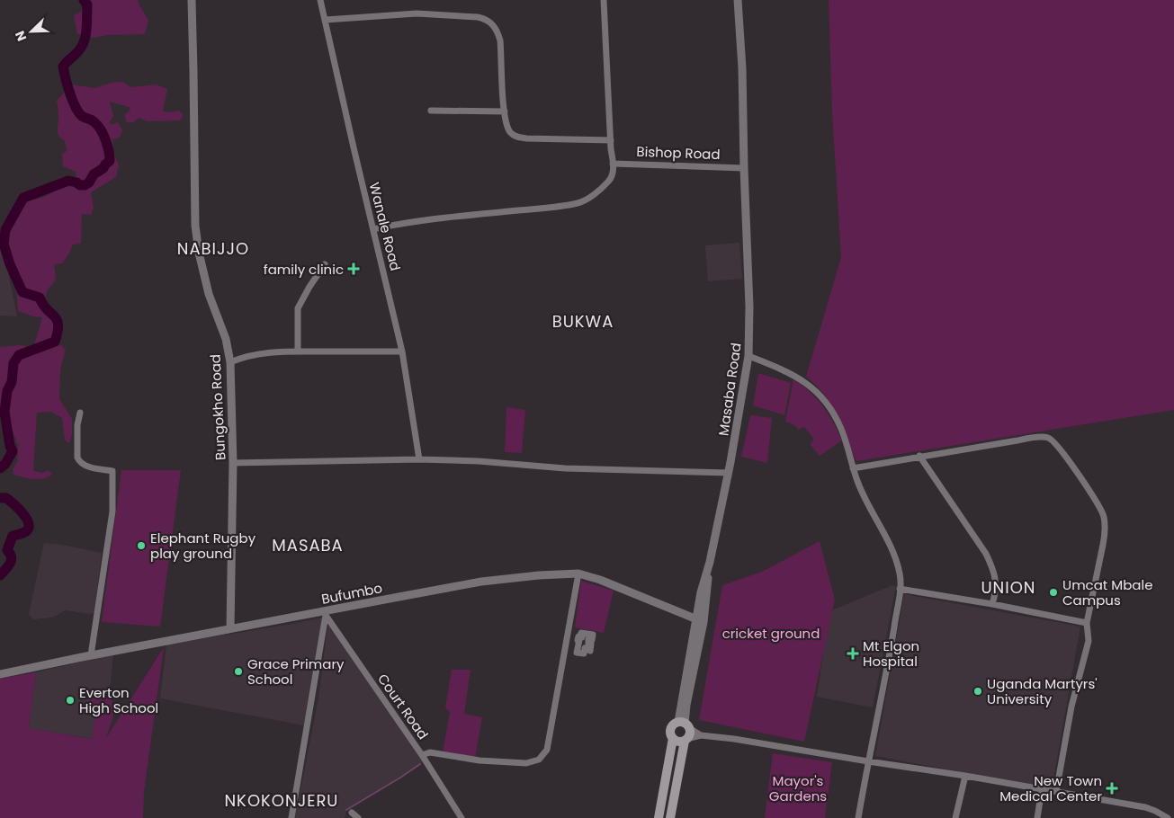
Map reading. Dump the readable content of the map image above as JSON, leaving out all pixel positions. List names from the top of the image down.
{
  "streets": {
    "street": [
      "Bishop Road",
      "Wanale Road",
      "Masaba Road",
      "Bungokho Road",
      "Bufumbo",
      "Court Road"
    ]
  },
  "crossings": [
    ["Bishop Road", "Masaba Road"],
    ["Masaba Road", "Bufumbo"],
    ["Bungokho Road", "Bufumbo"],
    ["Bufumbo", "Court Road"]
  ],
  "districts": [
    "NABIJJO",
    "BUKWA",
    "MASABA",
    "UNION",
    "NKOKONJERU"
  ],
  "parks": ["cricket ground", "Mayor's Gardens"],
  "places": {
    "health": ["family clinic", "Mt Elgon Hospital", "New Town Medical Center"],
    "other": [
      "Elephant Rugby play ground",
      "Umcat Mbale Campus",
      "Grace Primary School",
      "Uganda Martyrs' University",
      "Everton High School"
    ]
  },
  "north": "bottom left"
}
